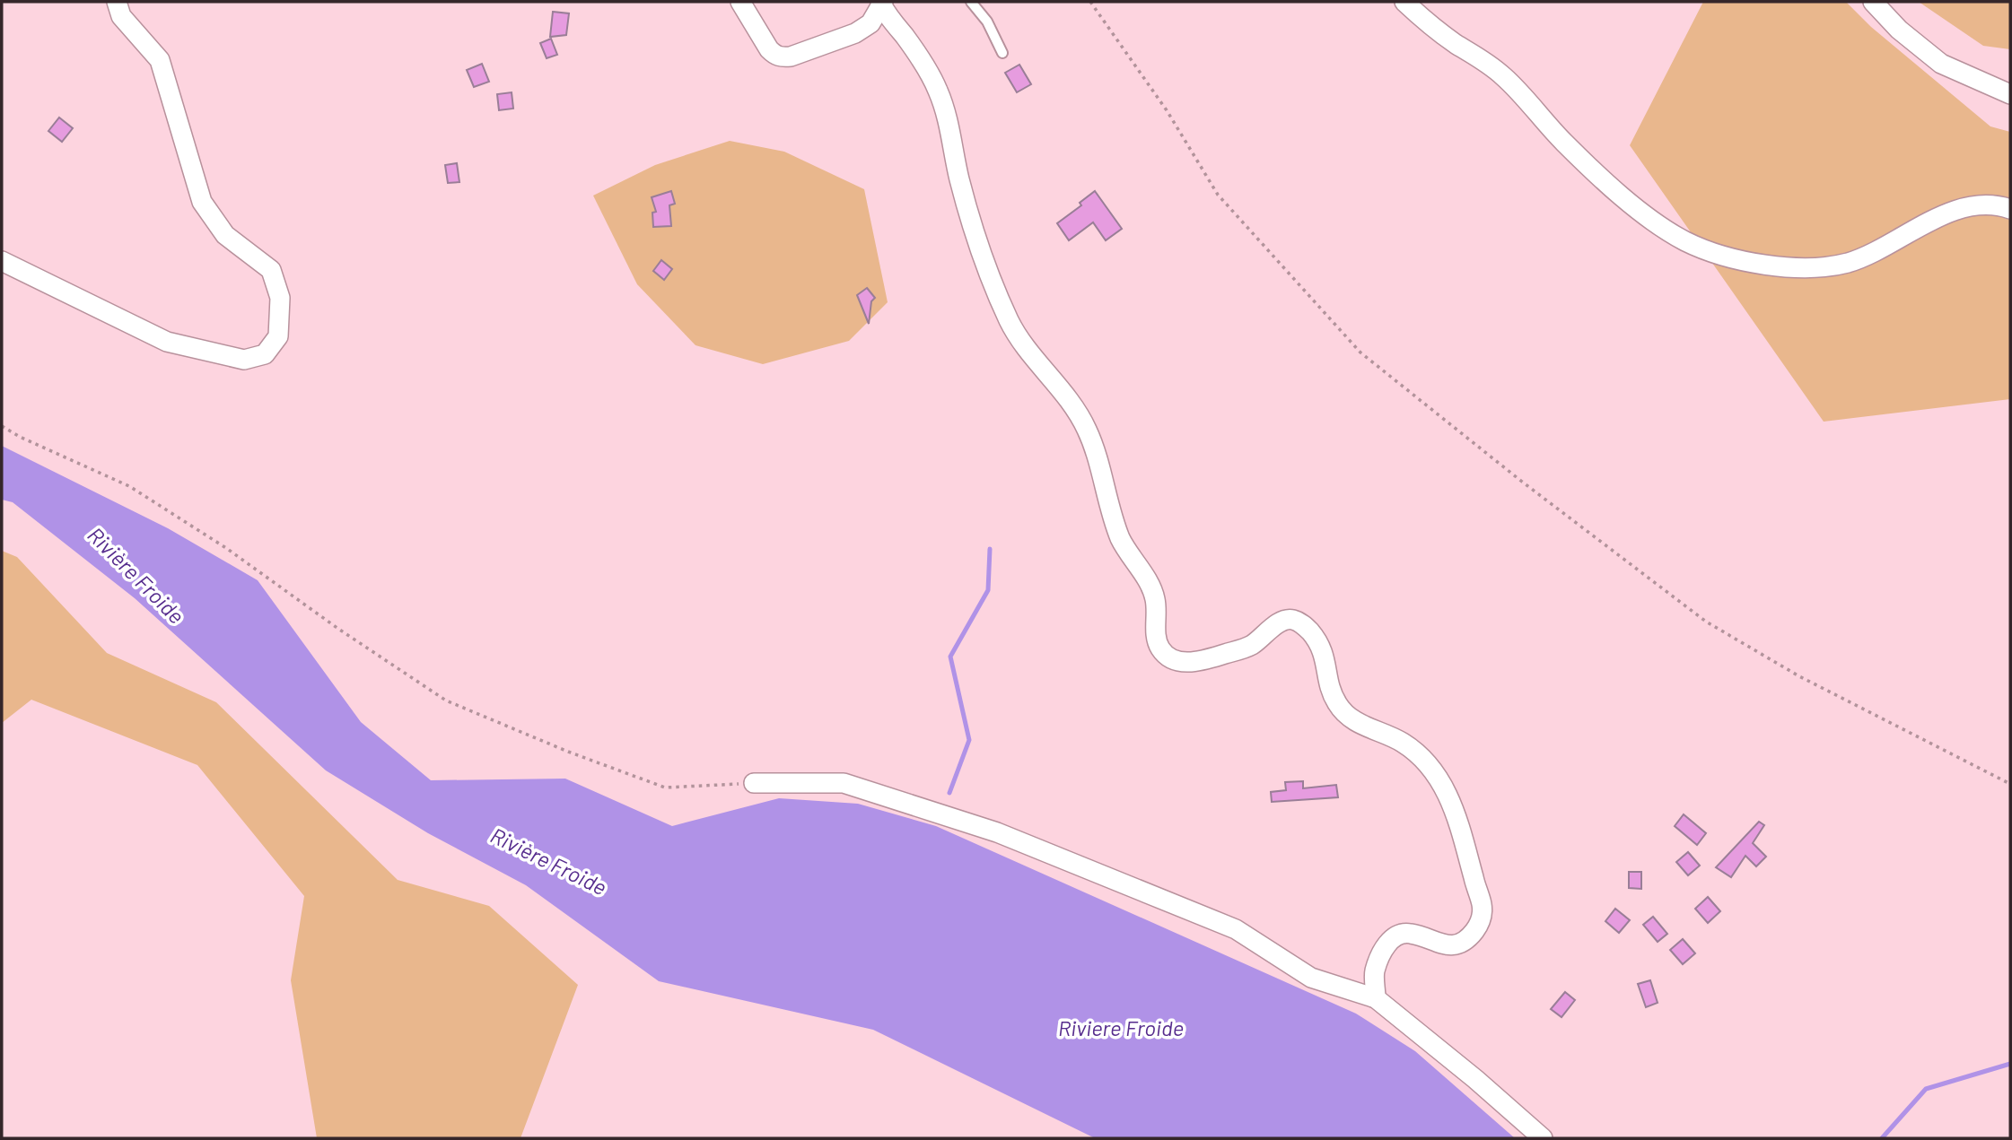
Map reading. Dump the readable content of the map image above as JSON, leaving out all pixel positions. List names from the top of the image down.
{
  "water": ["Rivière Froide", "Riviere Froide"]
}
